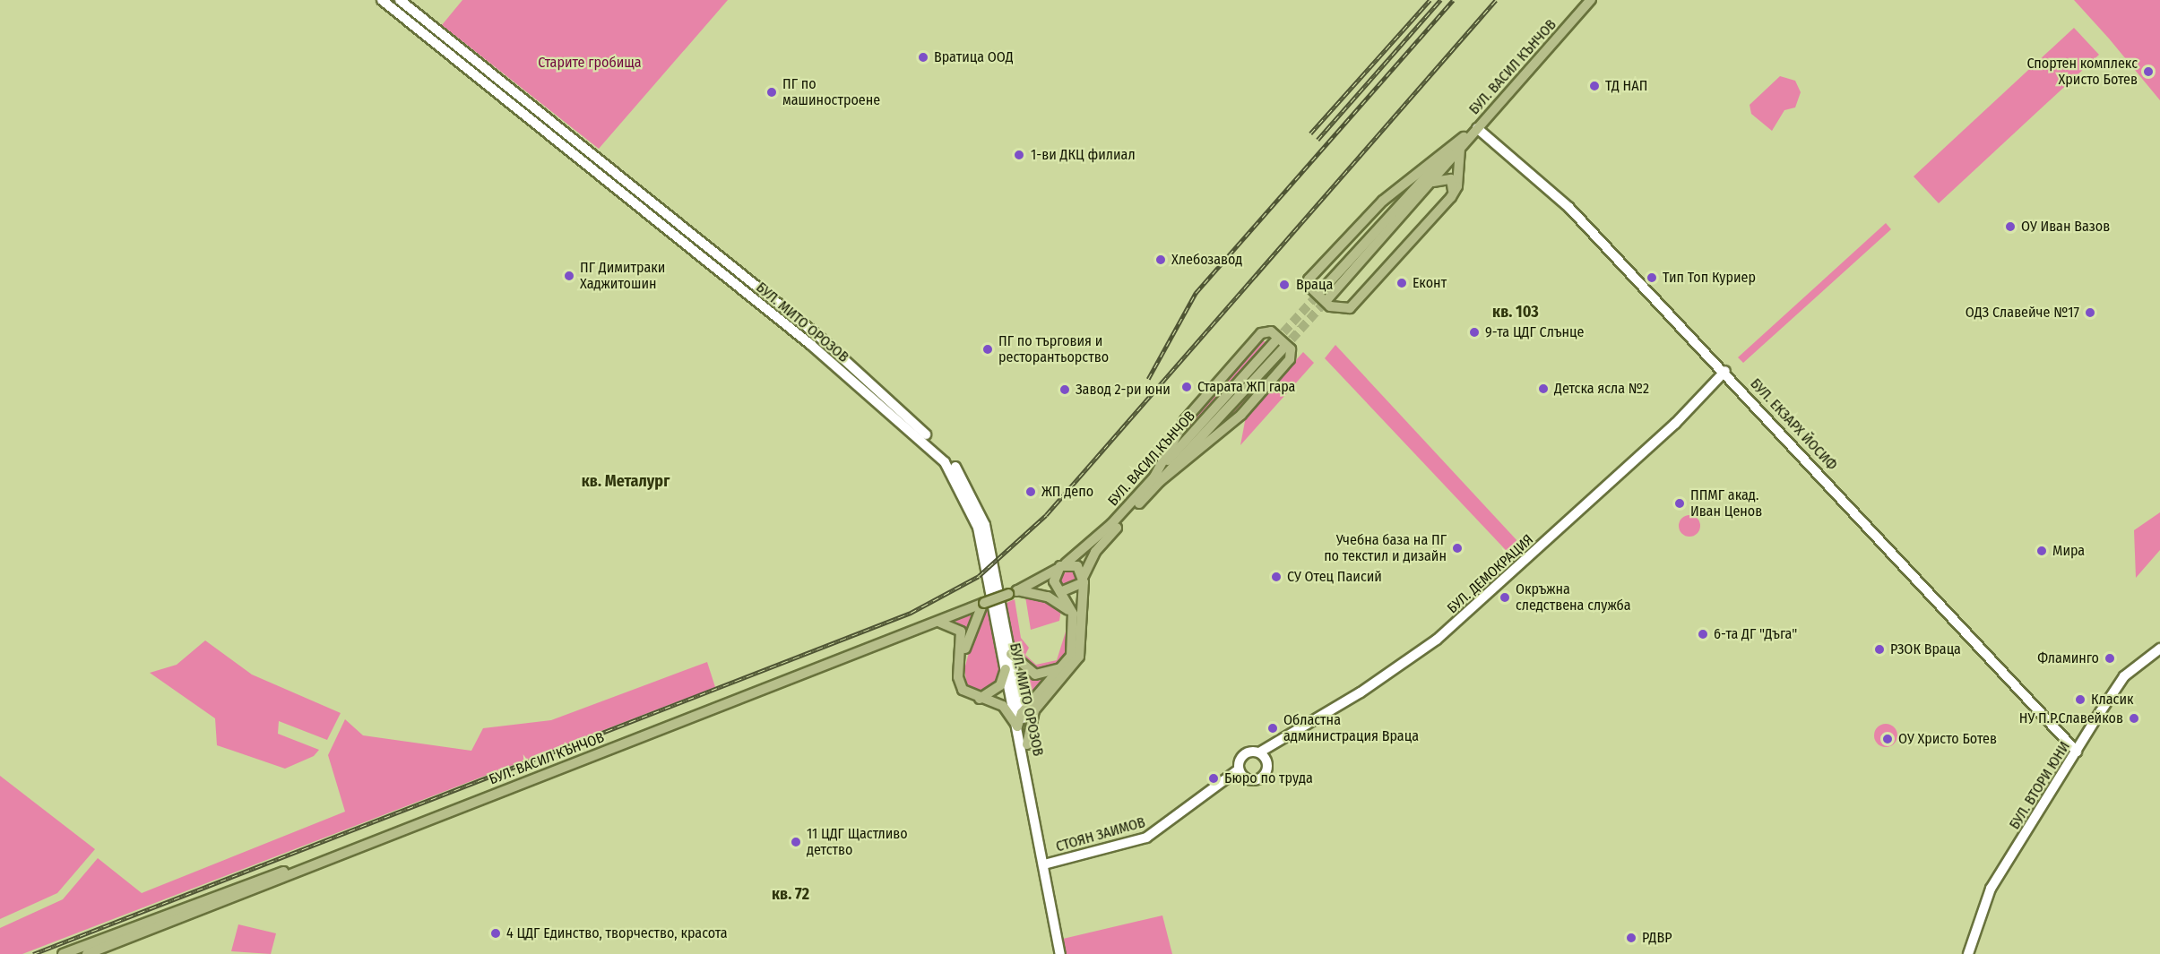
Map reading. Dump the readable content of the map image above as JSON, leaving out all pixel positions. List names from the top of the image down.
{
  "streets": {
    "main road": ["БУЛ. ВАСИЛ КЪНЧОВ"],
    "street": [
      "БУЛ. МИТО ОРОЗОВ",
      "БУЛ. ЕКЗАРХ ЙОСИФ",
      "БУЛ. ДЕМОКРАЦИЯ",
      "БУЛ. ВТОРИ ЮНИ",
      "СТОЯН ЗАИМОВ"
    ]
  },
  "crossings": [
    ["БУЛ. ВАСИЛ КЪНЧОВ", "БУЛ. ЕКЗАРХ ЙОСИФ"],
    ["БУЛ. МИТО ОРОЗОВ", "СТОЯН ЗАИМОВ"],
    ["БУЛ. ЕКЗАРХ ЙОСИФ", "БУЛ. ДЕМОКРАЦИЯ"],
    ["БУЛ. ЕКЗАРХ ЙОСИФ", "БУЛ. ВТОРИ ЮНИ"],
    ["БУЛ. ДЕМОКРАЦИЯ", "СТОЯН ЗАИМОВ"]
  ],
  "districts": ["кв. 103", "кв. Металург", "кв. 72"],
  "parks": ["Старите гробища"],
  "places": [
    "Вратица ООД",
    "Спортен комплекс Христо Ботев",
    "ТД НАП",
    "ПГ по машиностроене",
    "1-ви ДКЦ филиал",
    "ОУ Иван Вазов",
    "Хлебозавод",
    "ПГ Димитраки Хаджитошин",
    "Тип Топ Куриер",
    "Еконт",
    "Враца",
    "ОДЗ Славейче №17",
    "9-та ЦДГ Слънце",
    "ПГ по търговия и ресторантьорство",
    "Старата ЖП гара",
    "Детска ясла №2",
    "Завод 2-ри юни",
    "ЖП депо",
    "ППМГ акад. Иван Ценов",
    "Учебна база на ПГ по текстил и дизайн",
    "Мира",
    "СУ Отец Паисий",
    "Окръжна следствена служба",
    "6-та ДГ \"Дъга\"",
    "РЗОК Враца",
    "Фламинго",
    "Класик",
    "НУ П.Р.Славейков",
    "Областна администрация Враца",
    "ОУ Христо Ботев",
    "Бюро по труда",
    "11 ЦДГ Щастливо детство",
    "4 ЦДГ Единство, творчество, красота",
    "РДВР"
  ]
}
